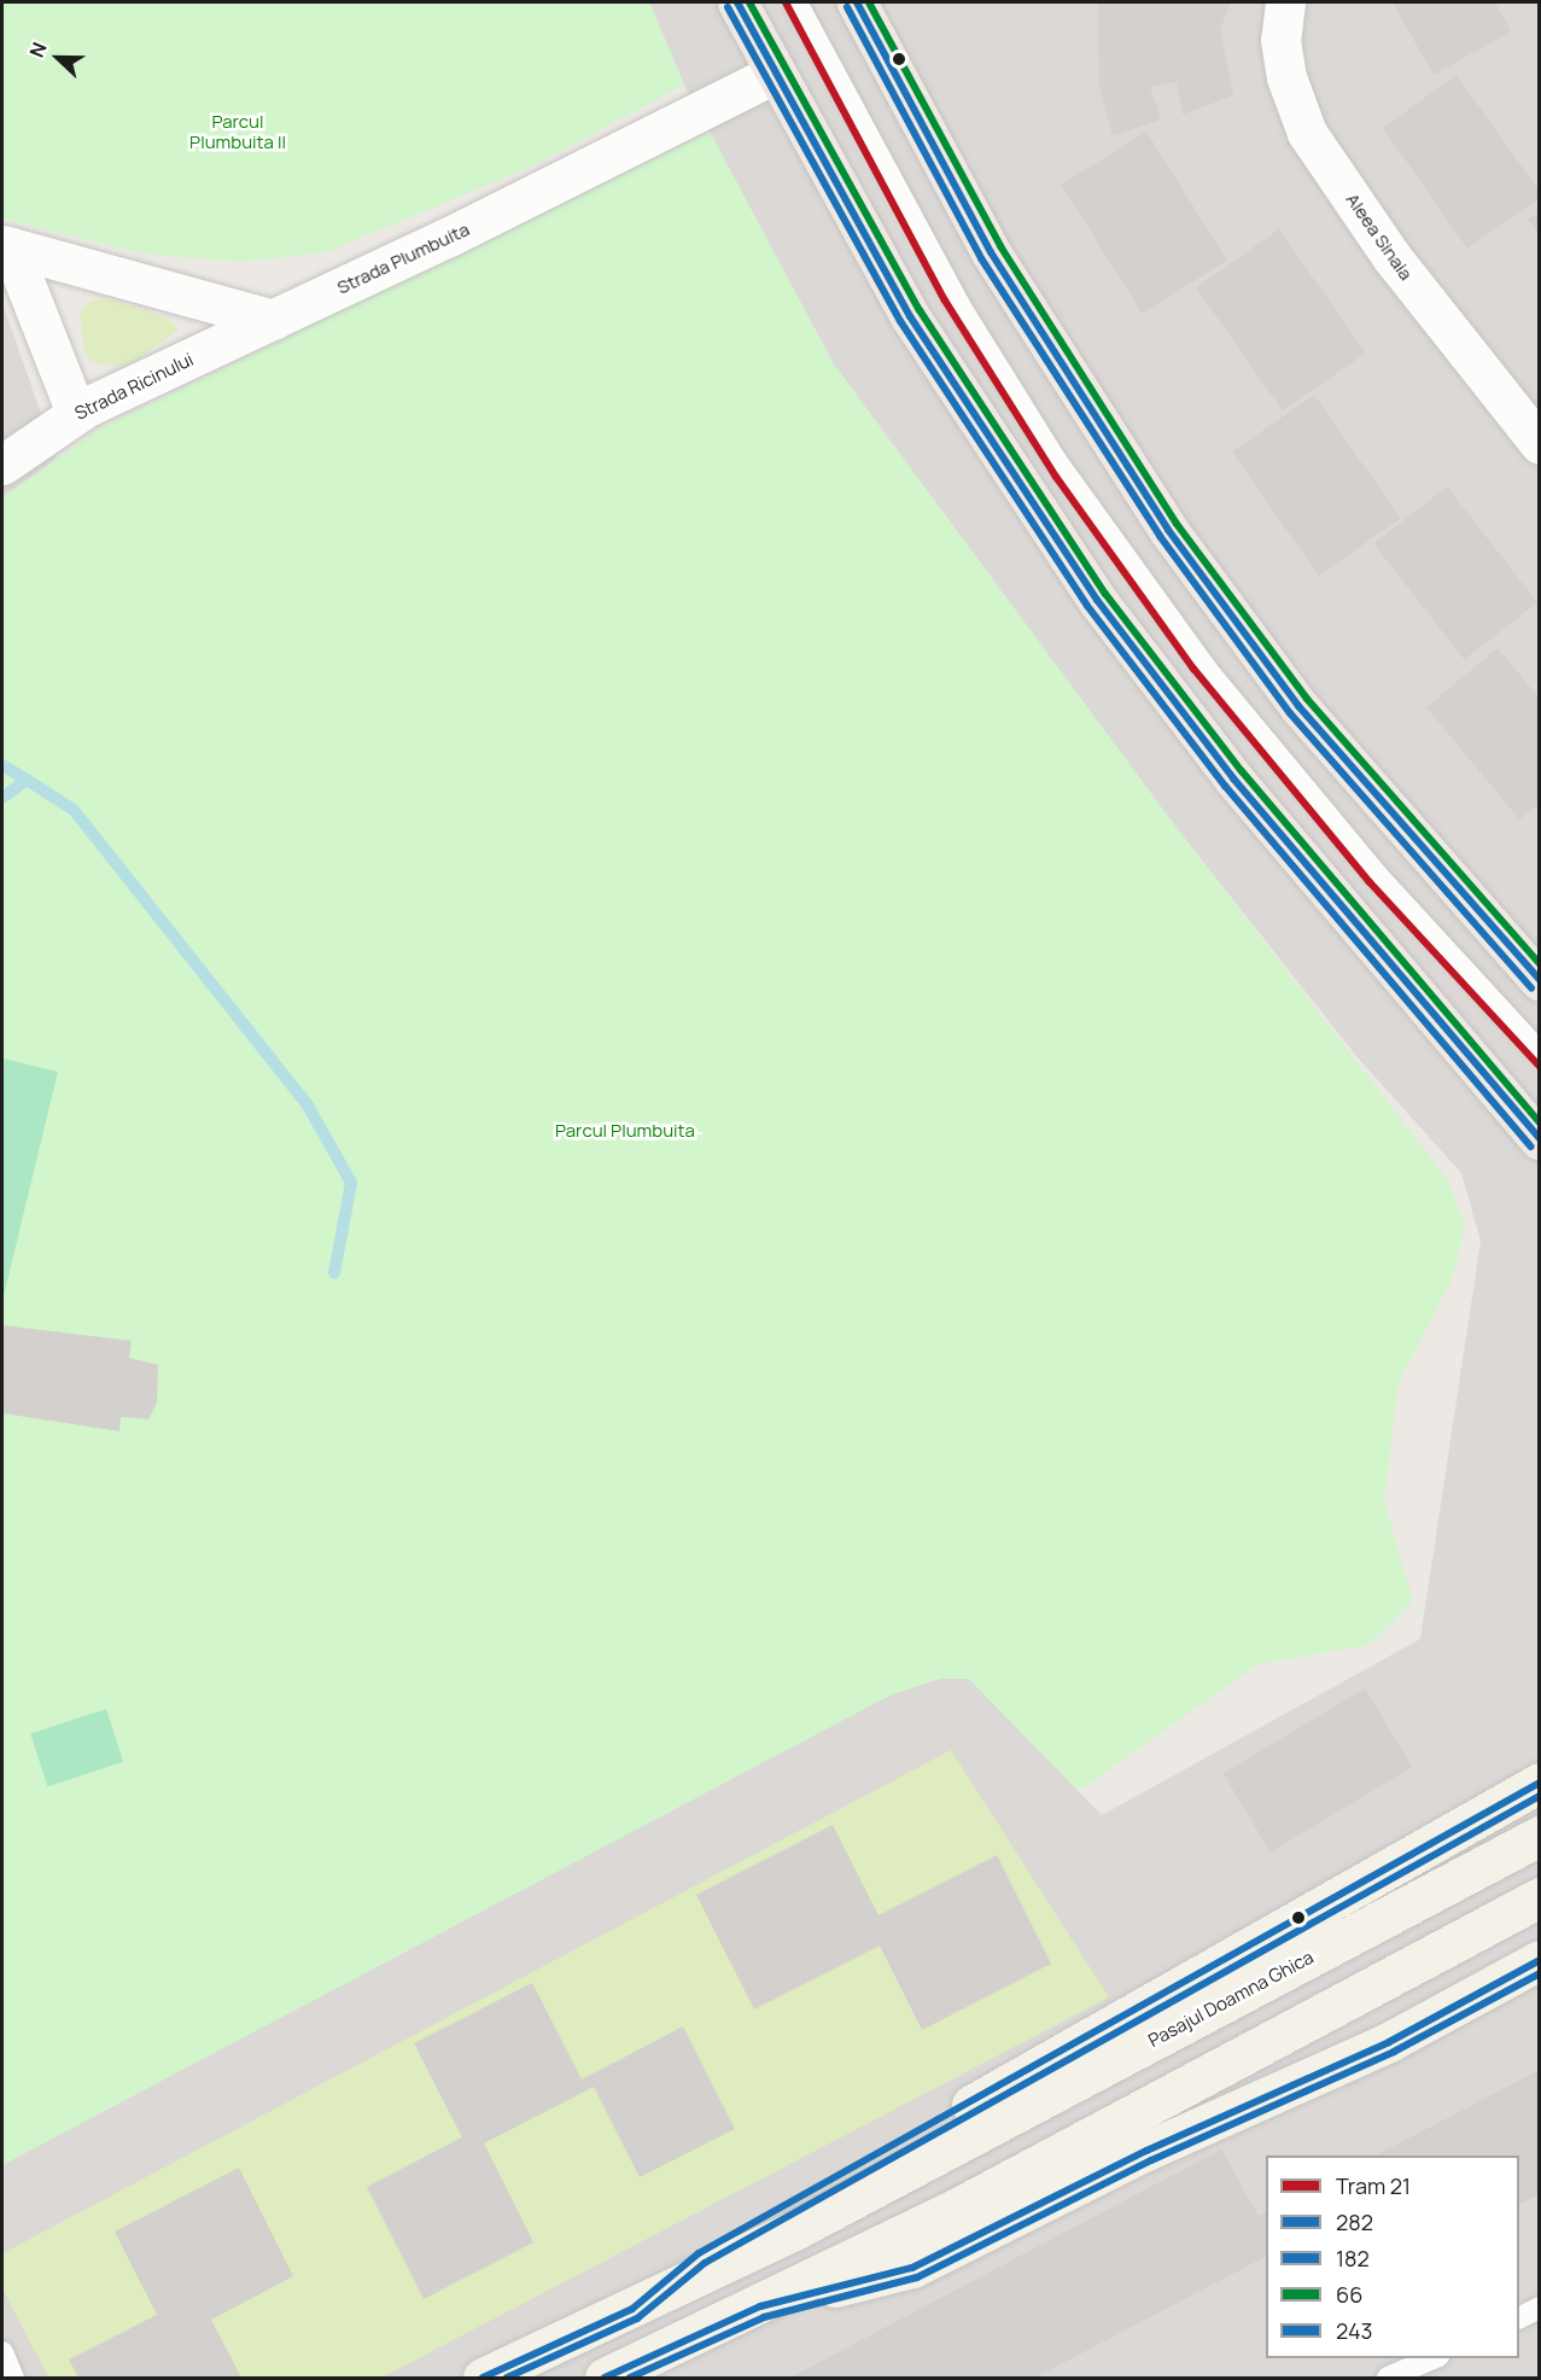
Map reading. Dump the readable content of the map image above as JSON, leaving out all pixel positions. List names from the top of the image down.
{
  "streets": {
    "main road": ["Pasajul Doamna Ghica"],
    "street": ["Aleea Sinaia", "Strada Plumbuita", "Strada Ricinului"]
  },
  "crossings": [
    ["Strada Plumbuita", "Strada Ricinului"]
  ],
  "parks": ["Parcul Plumbuita II", "Parcul Plumbuita"],
  "lines": [
    "tram line 21",
    "transit line 282",
    "transit line 66",
    "transit line 182",
    "transit line 243"
  ],
  "legend": [
    "Tram 21",
    "282",
    "182",
    "66",
    "243"
  ],
  "north": "left"
}
